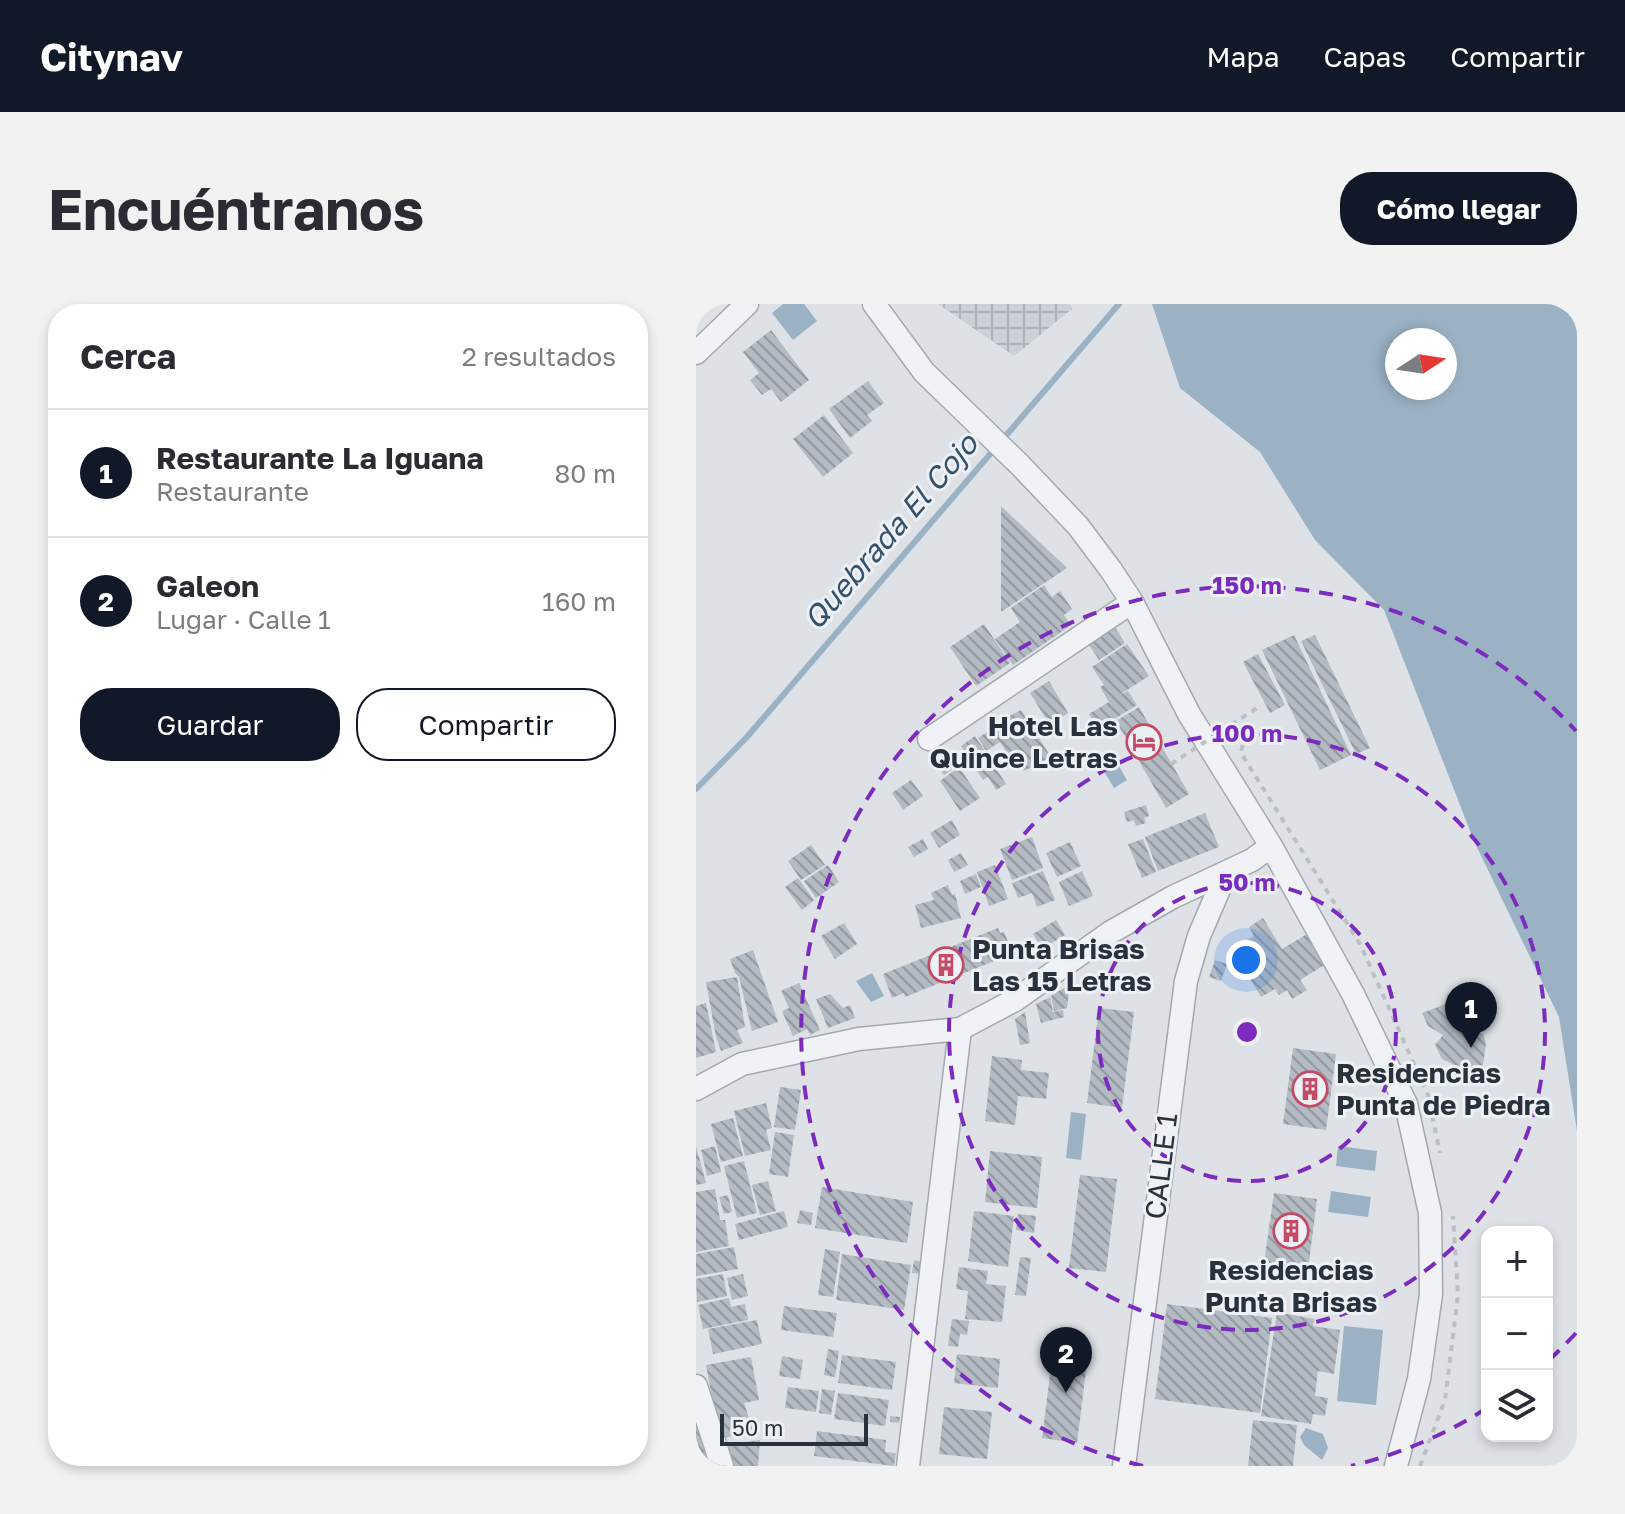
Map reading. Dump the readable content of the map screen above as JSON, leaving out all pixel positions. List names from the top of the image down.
{
  "streets": {
    "street": ["CALLE 1"]
  },
  "water": ["Quebrada El Cojo"],
  "places": {
    "hotel": ["Hotel Las Quince Letras"],
    "building": ["Punta Brisas Las 15 Letras", "Residencias Punta de Piedra", "Residencias Punta Brisas"]
  },
  "scale_bar": "50 m",
  "north": "right",
  "page": {
    "header": "Citynav",
    "nav": ["Mapa", "Capas", "Compartir"],
    "buttons": [
      "Cómo llegar",
      ["Guardar", "Compartir"]
    ],
    "title": "Encuéntranos",
    "heading": ["Cerca", "2 resultados"],
    "list": [
      {
        "mark": "1",
        "name": "Restaurante La Iguana",
        "note": "Restaurante",
        "value": "80 m"
      },
      {
        "mark": "2",
        "name": "Galeon",
        "note": "Lugar · Calle 1",
        "value": "160 m"
      }
    ],
    "pins": ["1", "2"],
    "map_buttons": ["+", "−"],
    "scale": "50 m"
  },
  "rings": ["150 m", "100 m", "50 m"]
}
